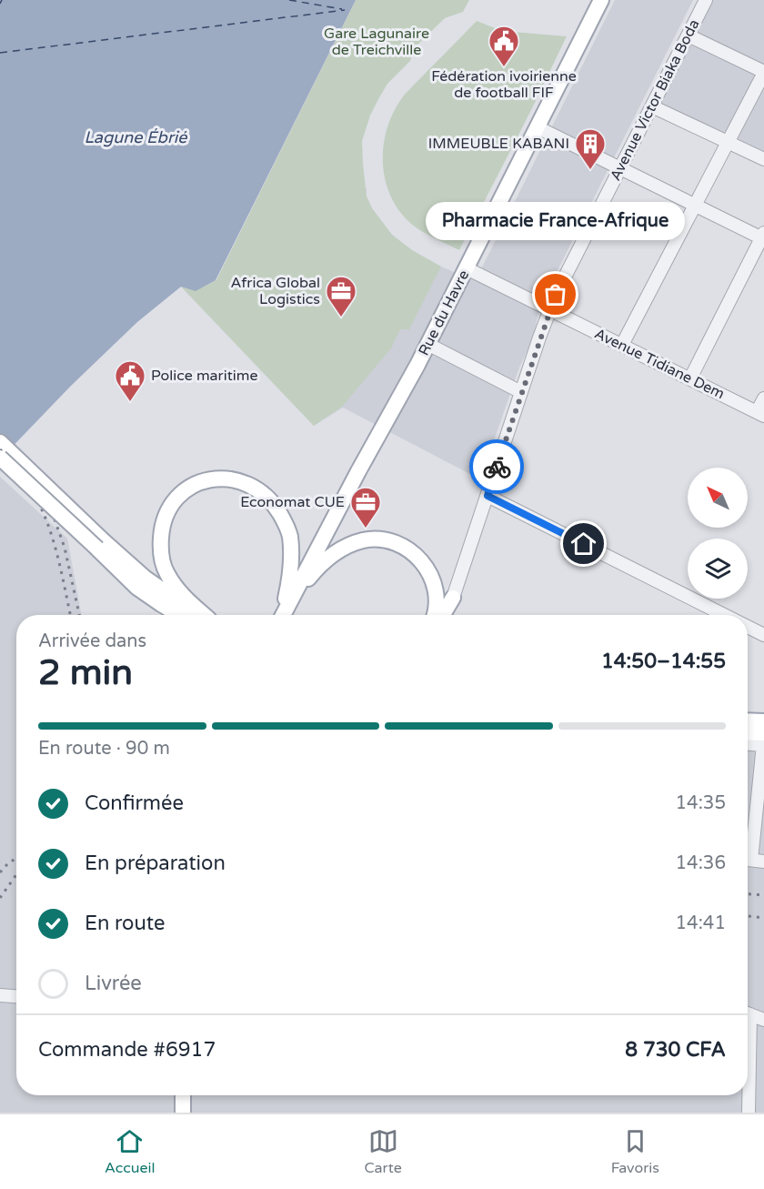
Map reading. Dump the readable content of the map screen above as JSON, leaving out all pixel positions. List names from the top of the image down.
{
  "streets": {
    "main road": ["Rue du Havre"],
    "street": ["Avenue Victor Biaka Boda", "Avenue Tidiane Dem"]
  },
  "crossings": [
    ["Avenue Victor Biaka Boda", "Avenue Tidiane Dem"],
    ["Rue du Havre", "Avenue Tidiane Dem"]
  ],
  "water": ["Lagune Ébrié"],
  "parks": ["Gare Lagunaire de Treichville"],
  "places": {
    "public building": ["Fédération ivoirienne de football FIF", "Police maritime"],
    "building": ["IMMEUBLE KABANI"],
    "other": ["Pharmacie France-Afrique"],
    "office": ["Africa Global Logistics", "Economat CUE"]
  },
  "north": "top left",
  "page": {
    "bubble": "Pharmacie France-Afrique",
    "heading": ["2 min", "Arrivée dans", "14:50–14:55"],
    "panel": ["Commande #6917", "8 730 CFA"],
    "bar": "En route · 90 m",
    "list": [
      ["Confirmée", "14:35"],
      ["En préparation", "14:36"],
      ["En route", "14:41"],
      "Livrée"
    ],
    "tabs": ["Accueil", "Carte", "Favoris"]
  }
}
